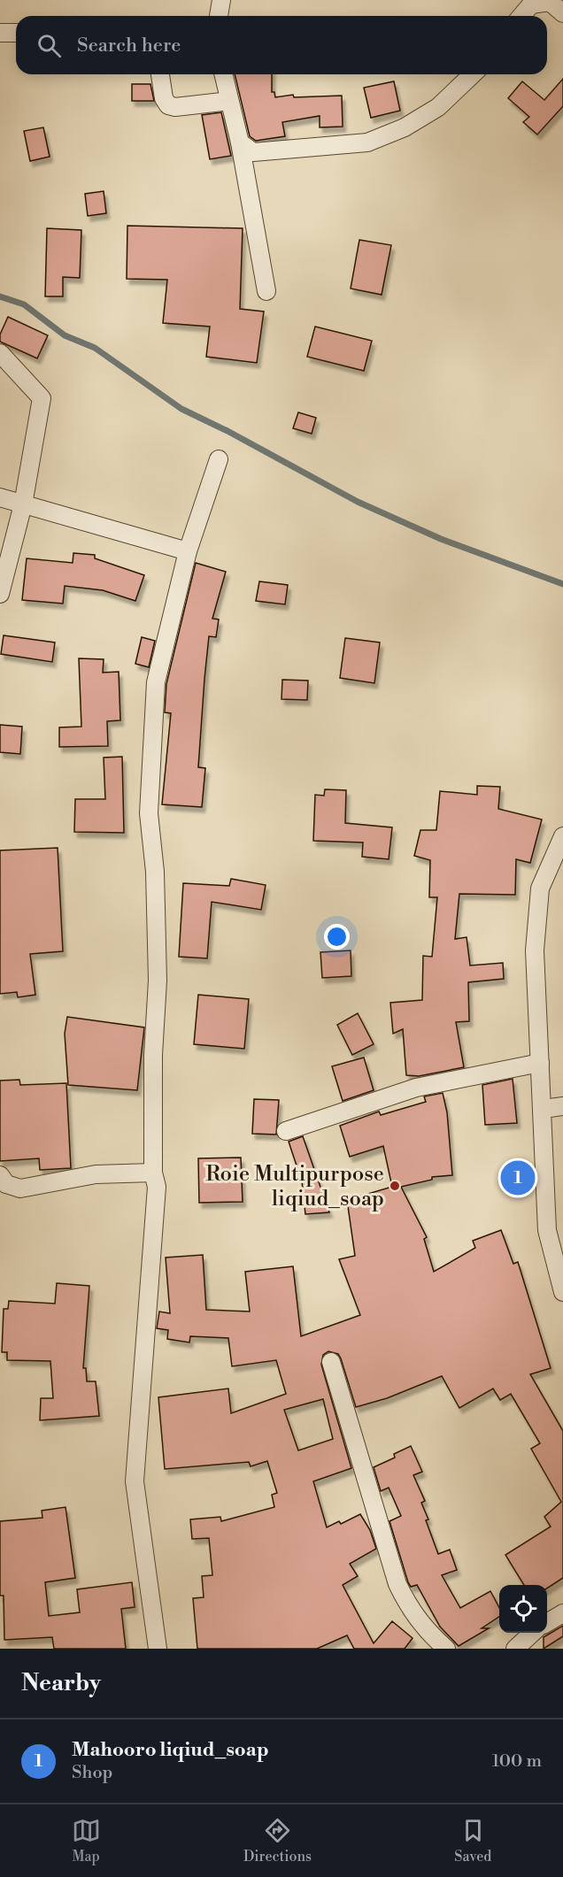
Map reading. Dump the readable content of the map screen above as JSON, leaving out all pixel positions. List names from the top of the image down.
{
  "places": ["Roie Multipurpose liqiud_soap"],
  "page": {
    "search": "Search here",
    "pins": "1",
    "heading": "Nearby",
    "list": [
      {
        "mark": "1",
        "name": "Mahooro liqiud_soap",
        "note": "Shop",
        "value": "100 m"
      }
    ],
    "nav": ["Map", "Directions", "Saved"]
  }
}
